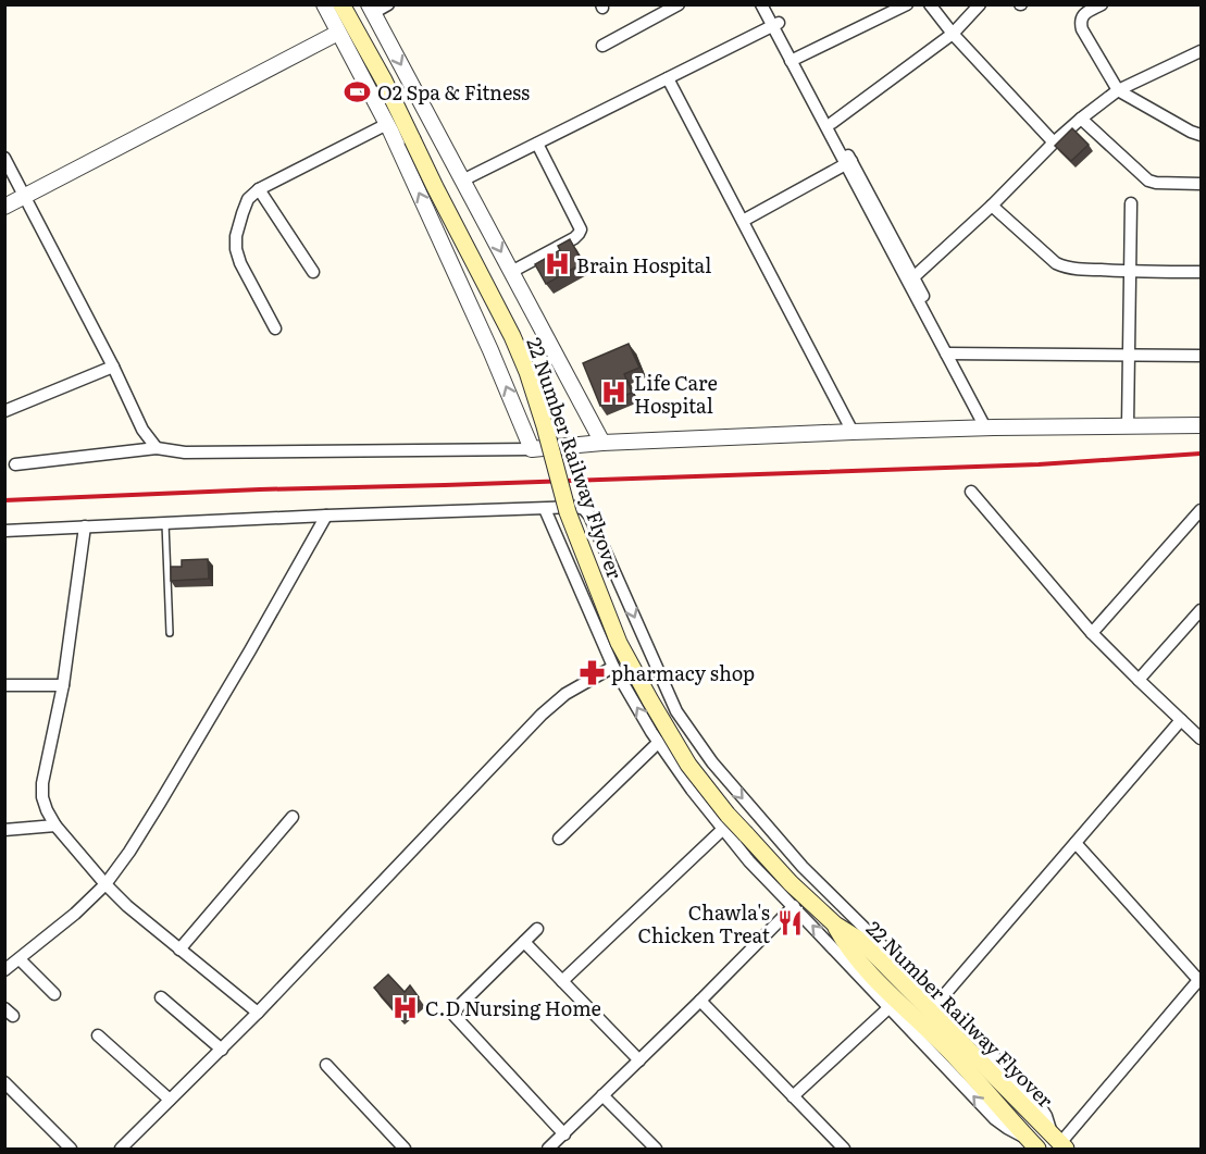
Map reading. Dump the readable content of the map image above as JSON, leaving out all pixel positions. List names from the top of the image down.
{
  "streets": {
    "main road": ["22 Number Railway Flyover"]
  },
  "places": {
    "sports": ["O2 Spa & Fitness"],
    "hospital": ["Brain Hospital", "Life Care Hospital", "C.D Nursing Home"],
    "pharmacy": ["pharmacy shop"],
    "restaurant": ["Chawla's Chicken Treat"]
  }
}
